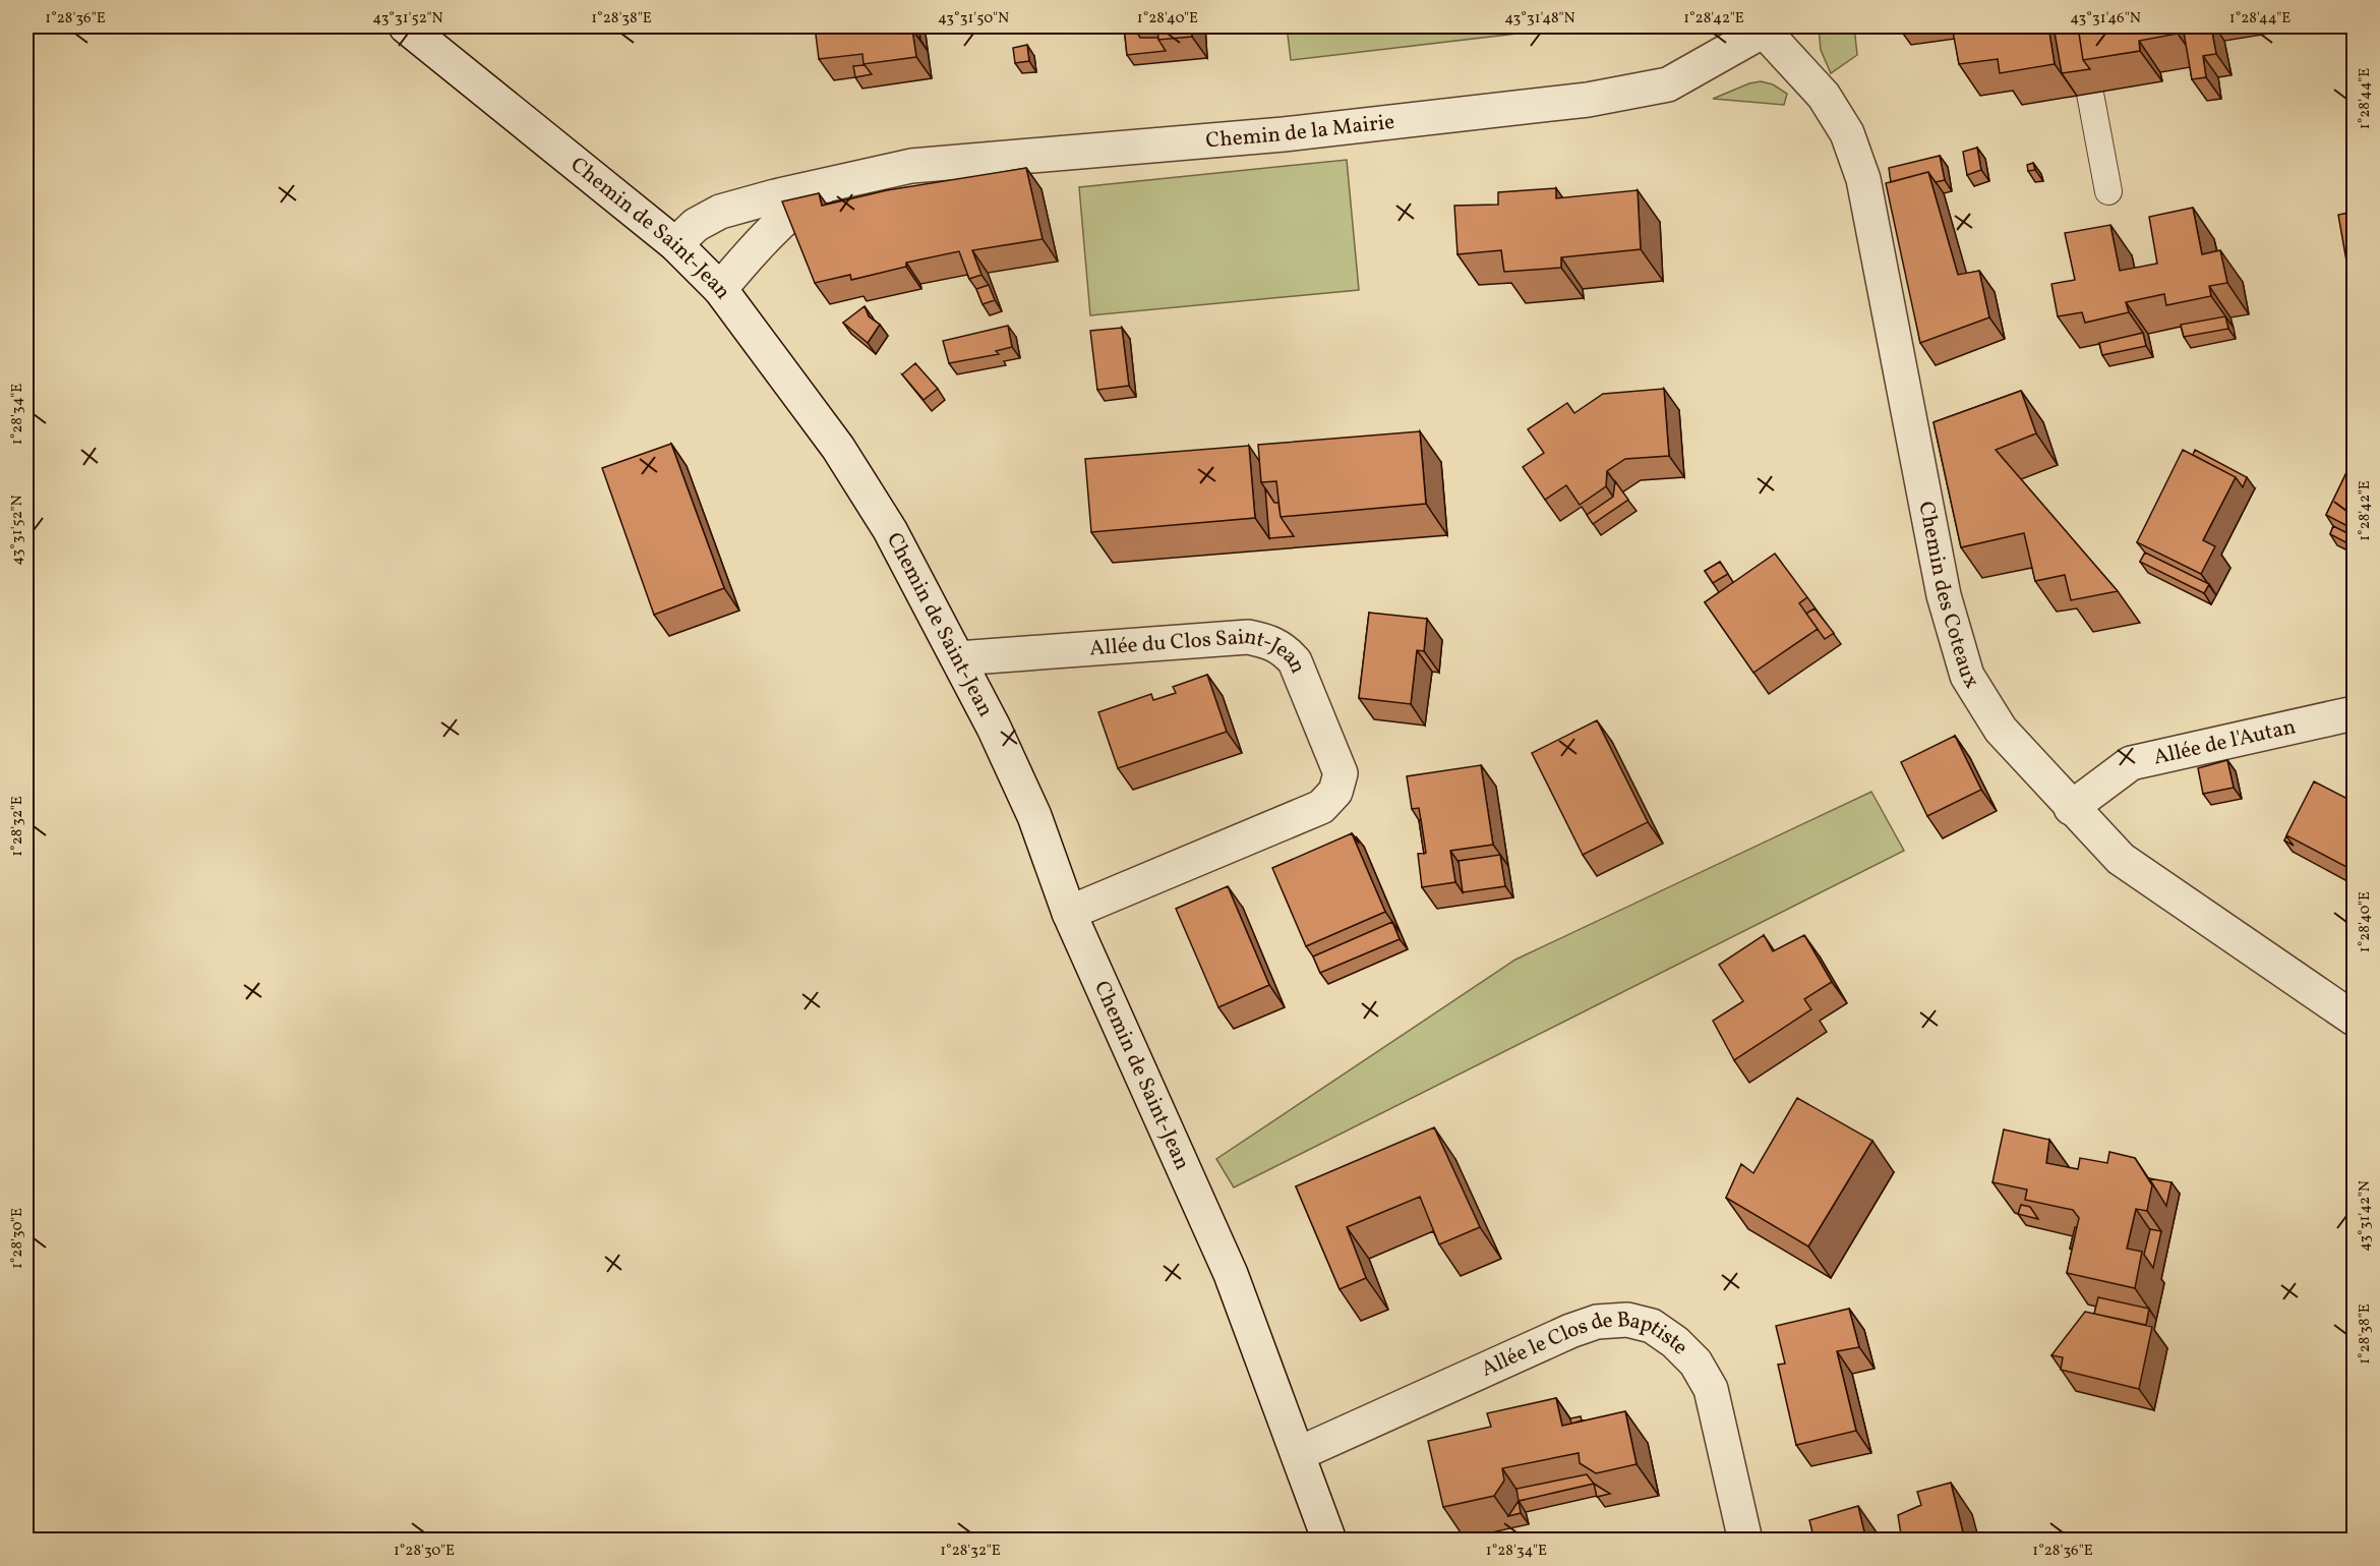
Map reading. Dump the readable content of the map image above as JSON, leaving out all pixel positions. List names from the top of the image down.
{
  "streets": {
    "street": [
      "Chemin de la Mairie",
      "Chemin de Saint-Jean",
      "Chemin des Coteaux",
      "Allée du Clos Saint-Jean",
      "Allée de l'Autan",
      "Allée le Clos de Baptiste"
    ]
  },
  "crossings": [
    ["Chemin de la Mairie", "Chemin de Saint-Jean"],
    ["Chemin de la Mairie", "Chemin des Coteaux"],
    ["Chemin de Saint-Jean", "Allée du Clos Saint-Jean"],
    ["Chemin de Saint-Jean", "Allée le Clos de Baptiste"],
    ["Chemin des Coteaux", "Allée de l'Autan"]
  ],
  "coordinates": [
    "1°28'36\"E",
    "43°31'52\"N",
    "1°28'38\"E",
    "43°31'50\"N",
    "1°28'40\"E",
    "43°31'48\"N",
    "1°28'42\"E",
    "43°31'46\"N",
    "1°28'44\"E",
    "1°28'34\"E",
    "1°28'32\"E",
    "43°31'42\"N",
    "1°28'30\"E"
  ]
}
